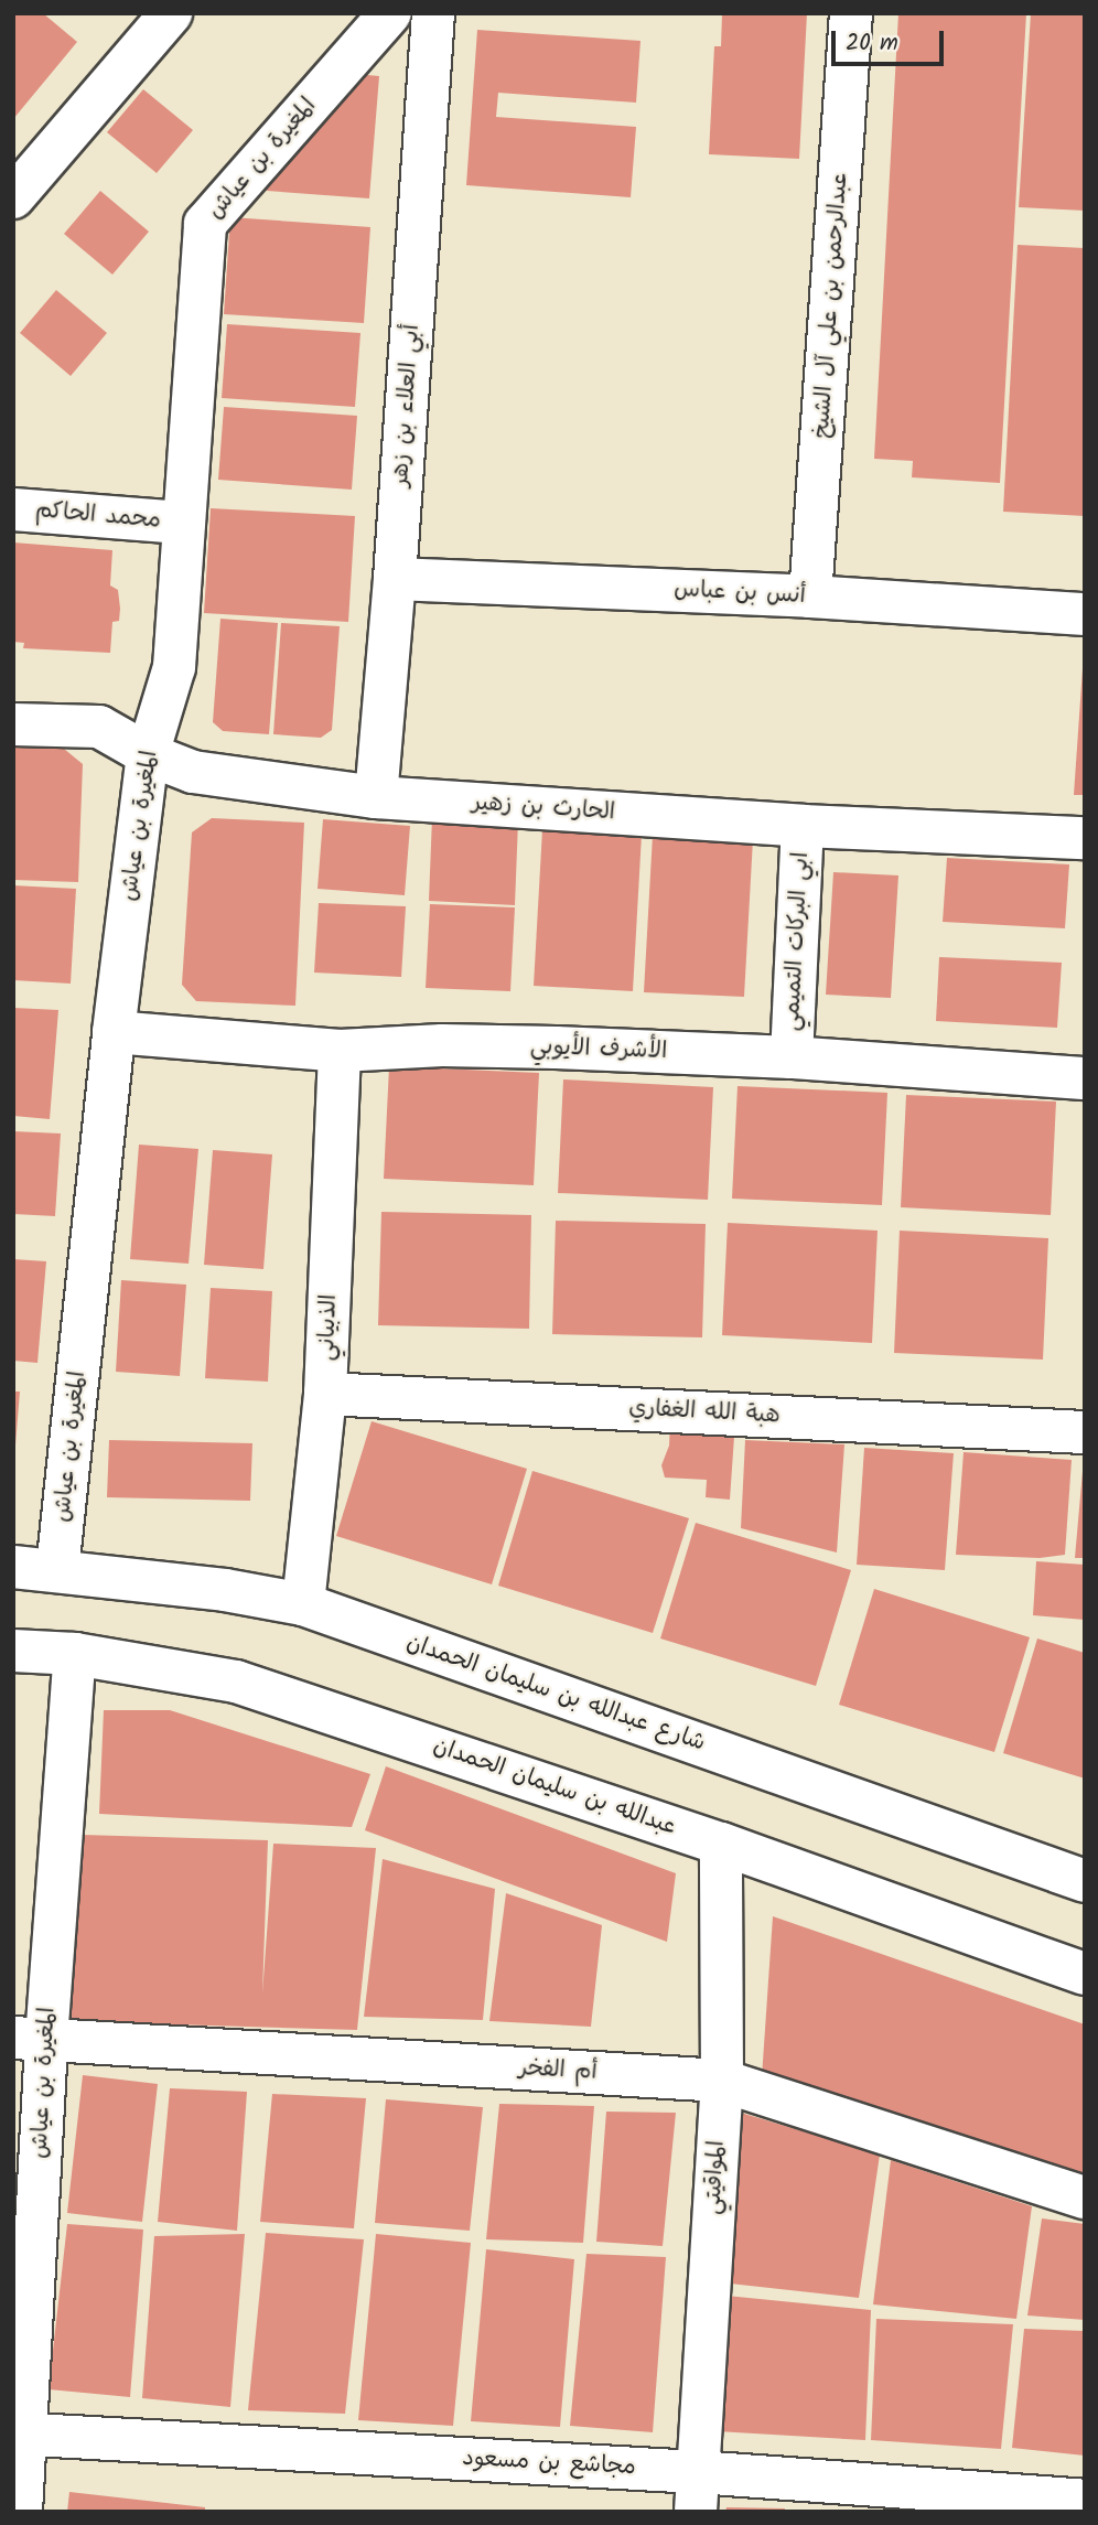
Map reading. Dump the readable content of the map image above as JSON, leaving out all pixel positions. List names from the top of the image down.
{
  "streets": {
    "street": [
      "المغيرة بن عياش",
      "عبدالرحمن بن علي آل الشيخ",
      "أبي العلاء بن زهر",
      "محمد الحاكم",
      "أنس بن عباس",
      "الحارث بن زهير",
      "ابي البركات التميمي",
      "الأشرف الأيوبي",
      "الذبياني",
      "هبة الله الغفاري",
      "شارع عبدالله بن سليمان الحمدان",
      "عبدالله بن سليمان الحمدان",
      "أم الفخر",
      "المواقيتي",
      "مجاشع بن مسعود"
    ]
  },
  "crossings": [
    ["المغيرة بن عياش", "محمد الحاكم"],
    ["المغيرة بن عياش", "الحارث بن زهير"],
    ["المغيرة بن عياش", "الأشرف الأيوبي"],
    ["المغيرة بن عياش", "شارع عبدالله بن سليمان الحمدان"],
    ["المغيرة بن عياش", "عبدالله بن سليمان الحمدان"],
    ["المغيرة بن عياش", "أم الفخر"],
    ["المغيرة بن عياش", "مجاشع بن مسعود"],
    ["عبدالرحمن بن علي آل الشيخ", "أنس بن عباس"],
    ["أبي العلاء بن زهر", "أنس بن عباس"],
    ["أبي العلاء بن زهر", "الحارث بن زهير"],
    ["الحارث بن زهير", "ابي البركات التميمي"],
    ["ابي البركات التميمي", "الأشرف الأيوبي"],
    ["الأشرف الأيوبي", "الذبياني"],
    ["الذبياني", "هبة الله الغفاري"],
    ["الذبياني", "شارع عبدالله بن سليمان الحمدان"],
    ["عبدالله بن سليمان الحمدان", "المواقيتي"],
    ["أم الفخر", "المواقيتي"],
    ["المواقيتي", "مجاشع بن مسعود"]
  ],
  "scale_bar": "20 m"
}
